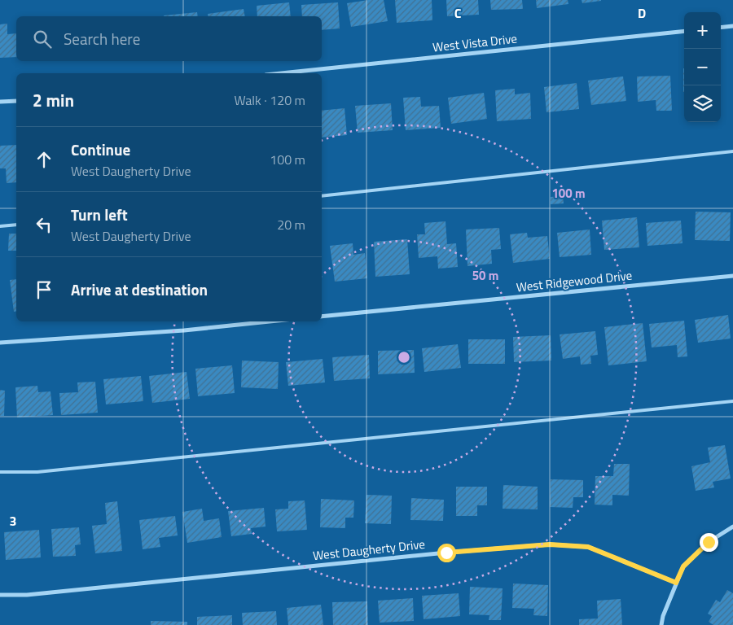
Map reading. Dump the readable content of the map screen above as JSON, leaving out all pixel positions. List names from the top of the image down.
{
  "streets": {
    "street": ["West Vista Drive", "West Ridgewood Drive", "West Daugherty Drive"]
  },
  "page": {
    "map_buttons": ["+", "−"],
    "search": "Search here",
    "heading": ["2 min", "Walk · 120 m"],
    "list": [
      ["Continue", "West Daugherty Drive", "100 m"],
      ["Turn left", "West Daugherty Drive", "20 m"],
      "Arrive at destination"
    ]
  },
  "grid": {
    "columns": ["C", "D"],
    "rows": ["3"]
  },
  "rings": ["100 m", "50 m"]
}
